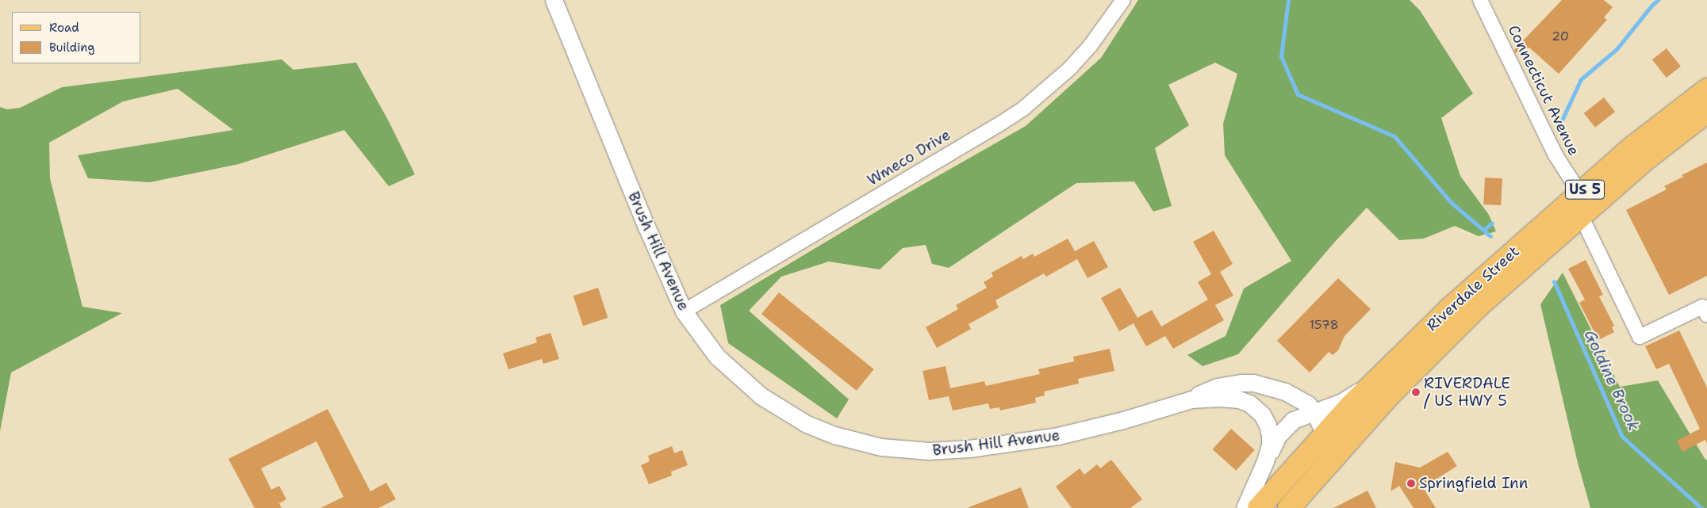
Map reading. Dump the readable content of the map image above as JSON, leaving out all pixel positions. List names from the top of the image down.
{
  "streets": {
    "main road": ["US 5", "Riverdale Street"],
    "street": ["Connecticut Avenue", "Wmeco Drive", "Brush Hill Avenue"]
  },
  "crossings": [
    ["Connecticut Avenue", "Riverdale Street"],
    ["Wmeco Drive", "Brush Hill Avenue"],
    ["Brush Hill Avenue", "Riverdale Street"]
  ],
  "water": ["Goldine Brook"],
  "places": ["RIVERDALE / US HWY 5", "Springfield Inn"],
  "house_numbers": ["20", "1578"],
  "legend": ["Road", "Building"]
}
